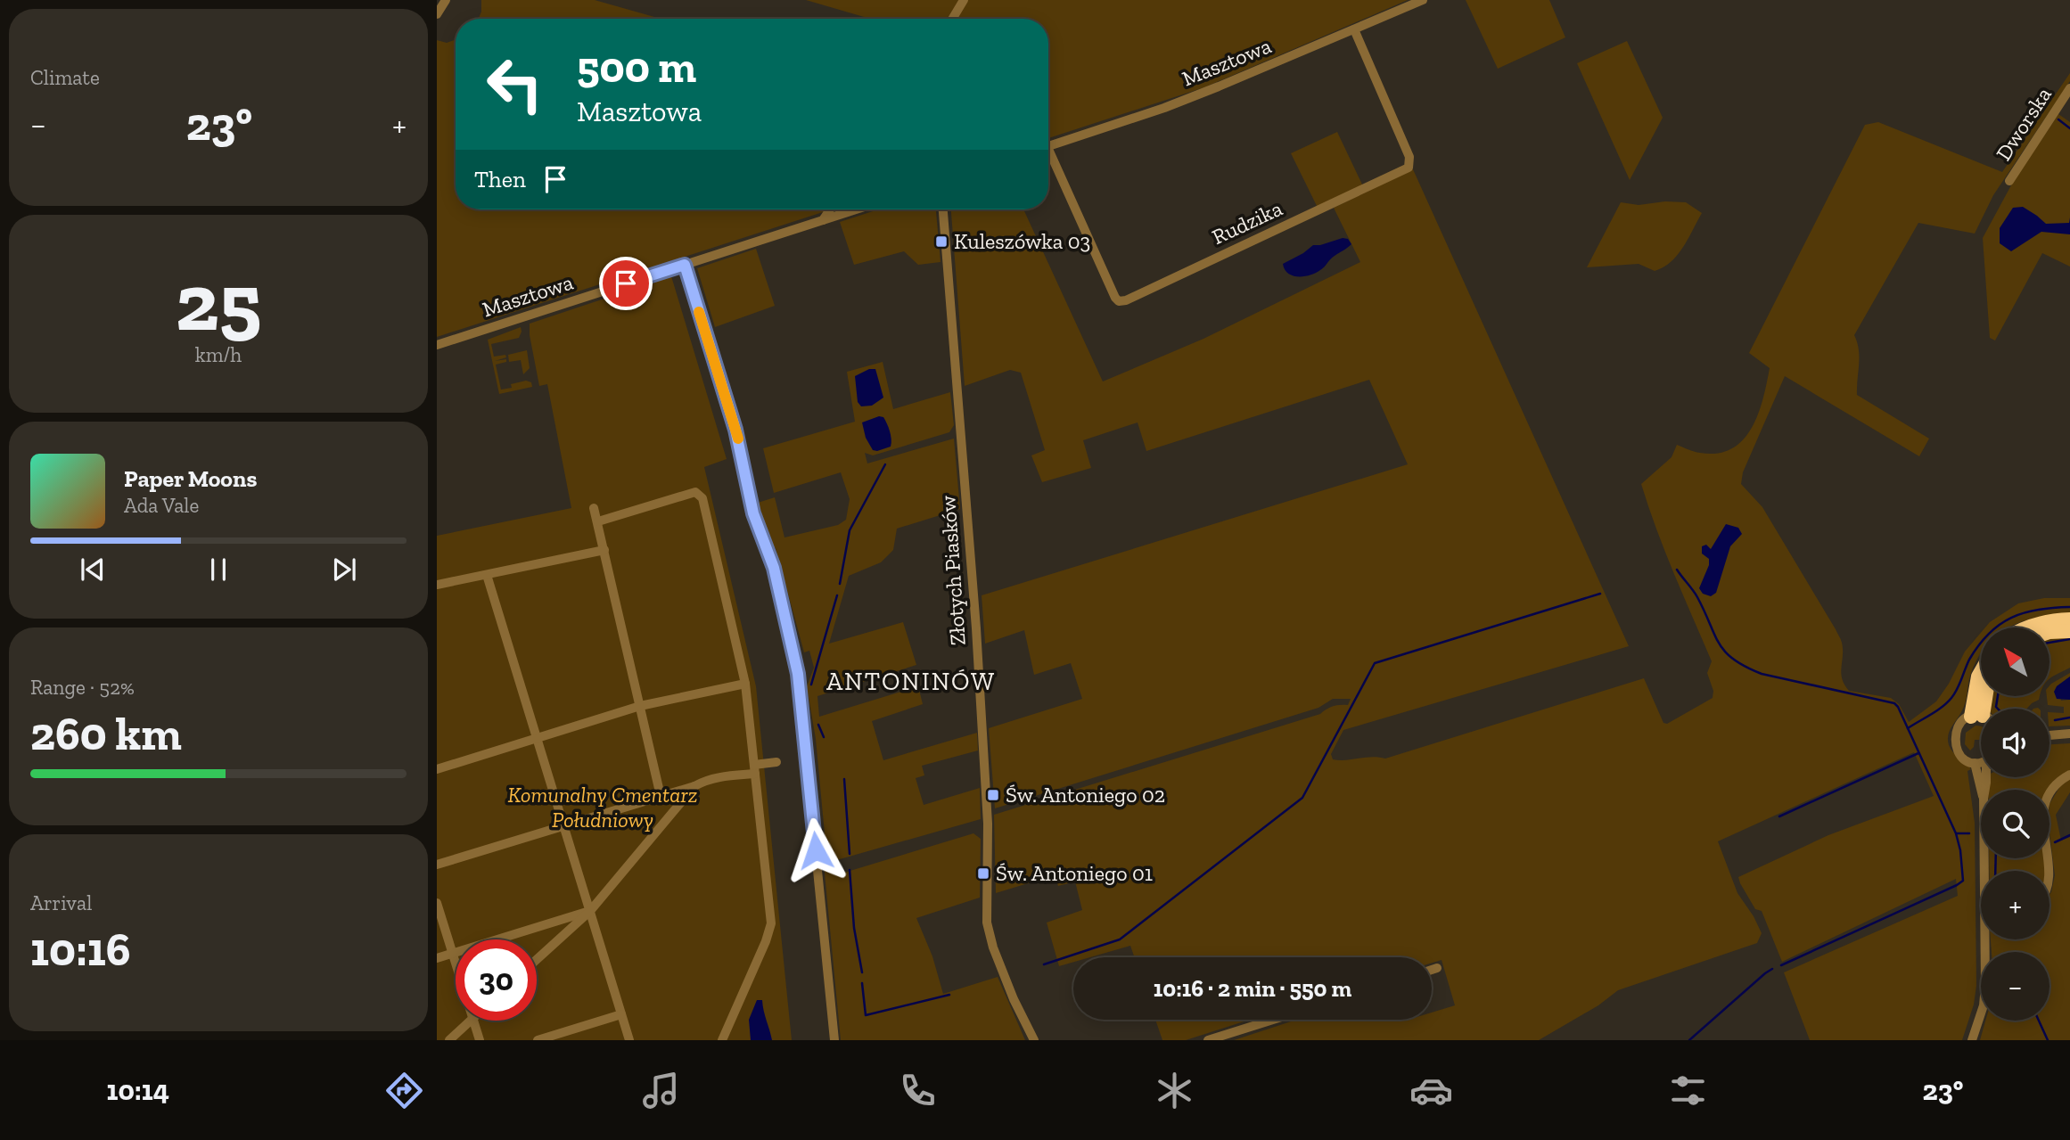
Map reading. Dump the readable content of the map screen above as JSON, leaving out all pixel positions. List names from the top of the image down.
{
  "streets": {
    "street": [
      "Masztowa",
      "Dworska",
      "Rudzika",
      "Złotych Piasków"
    ]
  },
  "crossings": [
    ["Masztowa", "Rudzika"]
  ],
  "districts": ["ANTONINÓW"],
  "parks": ["Komunalny Cmentarz Południowy"],
  "places": {
    "transit": ["Kuleszówka 03", "Św. Antoniego 02", "Św. Antoniego 01"]
  },
  "north": "top left",
  "page": {
    "tile": [
      "Climate",
      ["25", "km/h"],
      ["Range · 52%", "260 km"],
      ["Arrival", "10:16"]
    ],
    "turn": ["500 m", "Masztowa"],
    "heat": ["−", "23°", "+"],
    "then": "Then",
    "song": ["Paper Moons", "Ada Vale"],
    "map_buttons": ["+", "−"],
    "limit": "30",
    "trip": "10:16 · 2 min · 550 m",
    "tabs": ["10:14", "23°"]
  }
}
